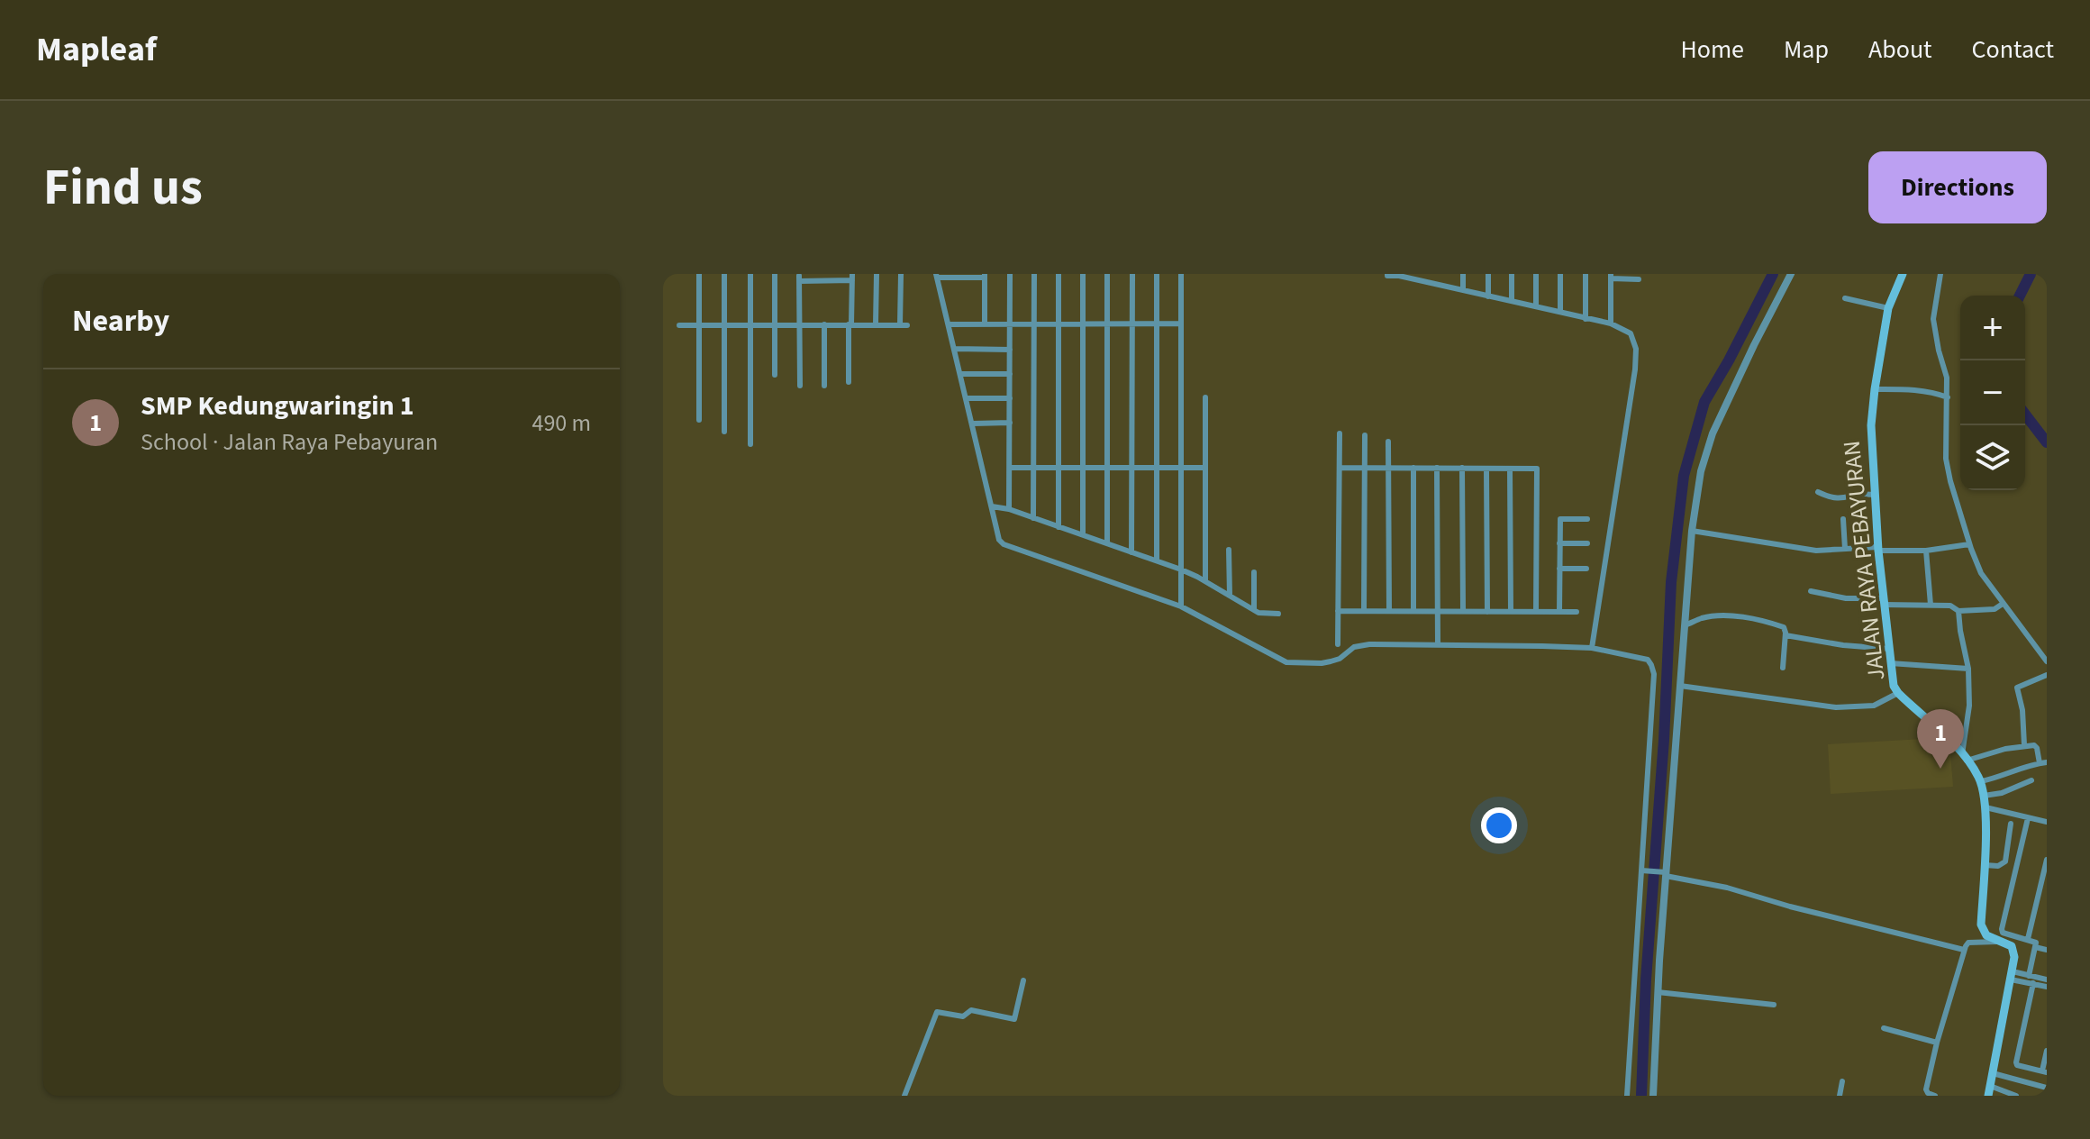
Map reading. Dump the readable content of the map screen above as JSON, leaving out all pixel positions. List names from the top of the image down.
{
  "streets": {
    "main road": ["JALAN RAYA PEBAYURAN"]
  },
  "page": {
    "header": "Mapleaf",
    "nav": [
      "Home",
      "Map",
      "About",
      "Contact"
    ],
    "buttons": "Directions",
    "title": "Find us",
    "heading": "Nearby",
    "map_buttons": ["+", "−"],
    "list": [
      {
        "mark": "1",
        "name": "SMP Kedungwaringin 1",
        "note": "School · Jalan Raya Pebayuran",
        "value": "490 m"
      }
    ],
    "pins": "1"
  }
}
